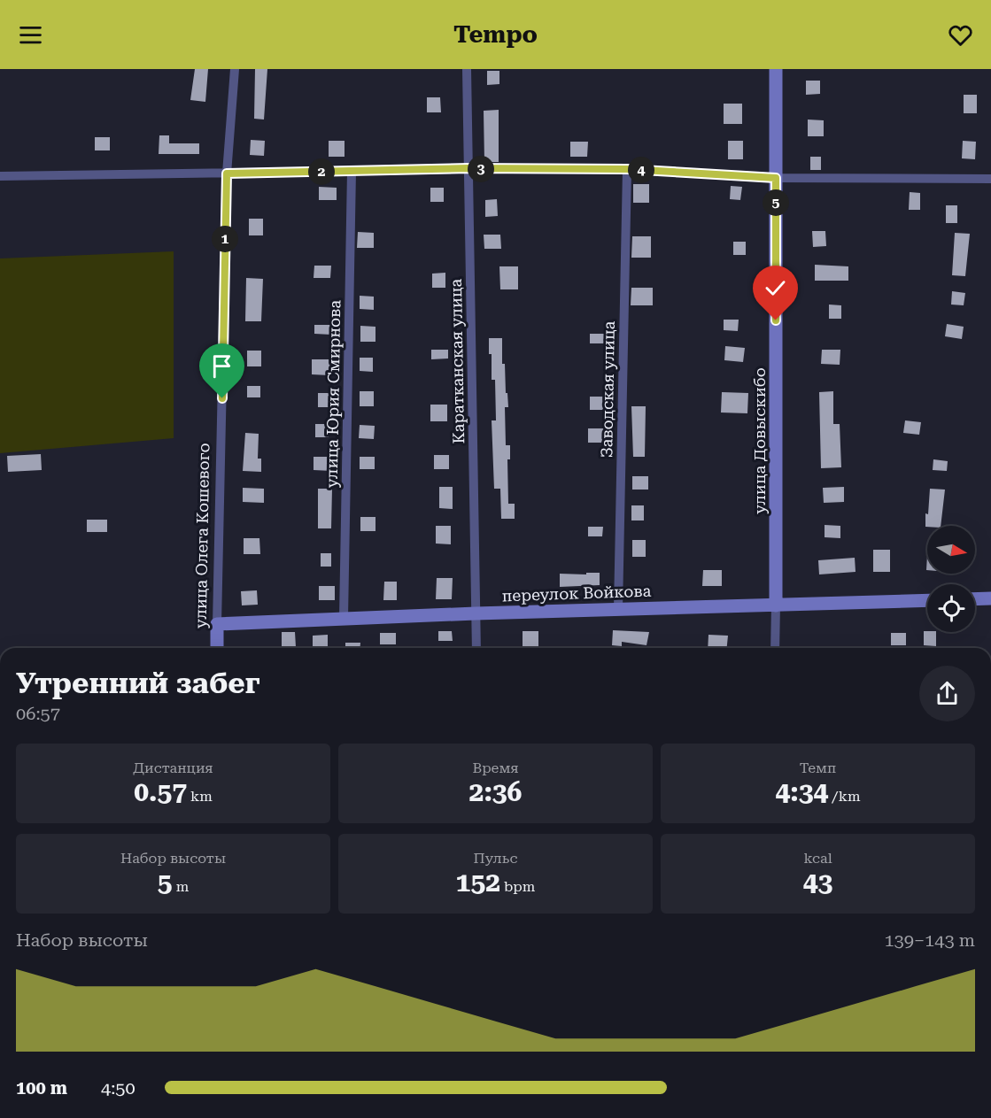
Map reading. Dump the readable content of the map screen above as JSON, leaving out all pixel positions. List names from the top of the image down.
{
  "streets": {
    "street": [
      "Каратканская улица",
      "Заводская улица",
      "улица Юрия Смирнова",
      "улица Довыскибо",
      "улица Олега Кошевого",
      "переулок Войкова"
    ]
  },
  "crossings": [
    ["Каратканская улица", "переулок Войкова"],
    ["Заводская улица", "переулок Войкова"],
    ["улица Юрия Смирнова", "переулок Войкова"],
    ["улица Довыскибо", "переулок Войкова"],
    ["улица Олега Кошевого", "переулок Войкова"]
  ],
  "north": "right",
  "page": {
    "header": "Tempo",
    "pins": [
      "3",
      "4",
      "2",
      "5",
      "1"
    ],
    "heading": ["Утренний забег", "06:57"],
    "stats": [
      ["Дистанция", "0.57 km"],
      ["Время", "2:36"],
      ["Темп", "4:34 /km"],
      ["Набор высоты", "5 m"],
      ["Пульс", "152 bpm"],
      ["kcal", "43"]
    ],
    "chart": ["Набор высоты", "139–143 m"],
    "list": [
      {
        "name": "100 m",
        "note": "4:50"
      }
    ]
  }
}
